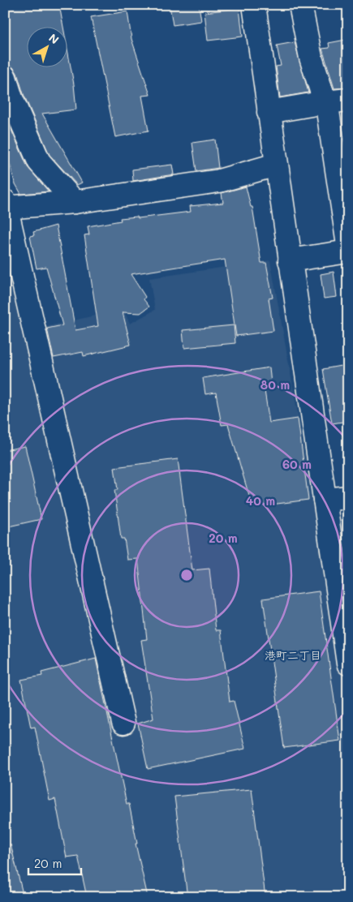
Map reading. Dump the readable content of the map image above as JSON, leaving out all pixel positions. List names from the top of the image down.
{
  "districts": ["港町二丁目"],
  "scale_bar": "20 m",
  "north": "top right",
  "rings": [
    "80 m",
    "60 m",
    "40 m",
    "20 m"
  ]
}
